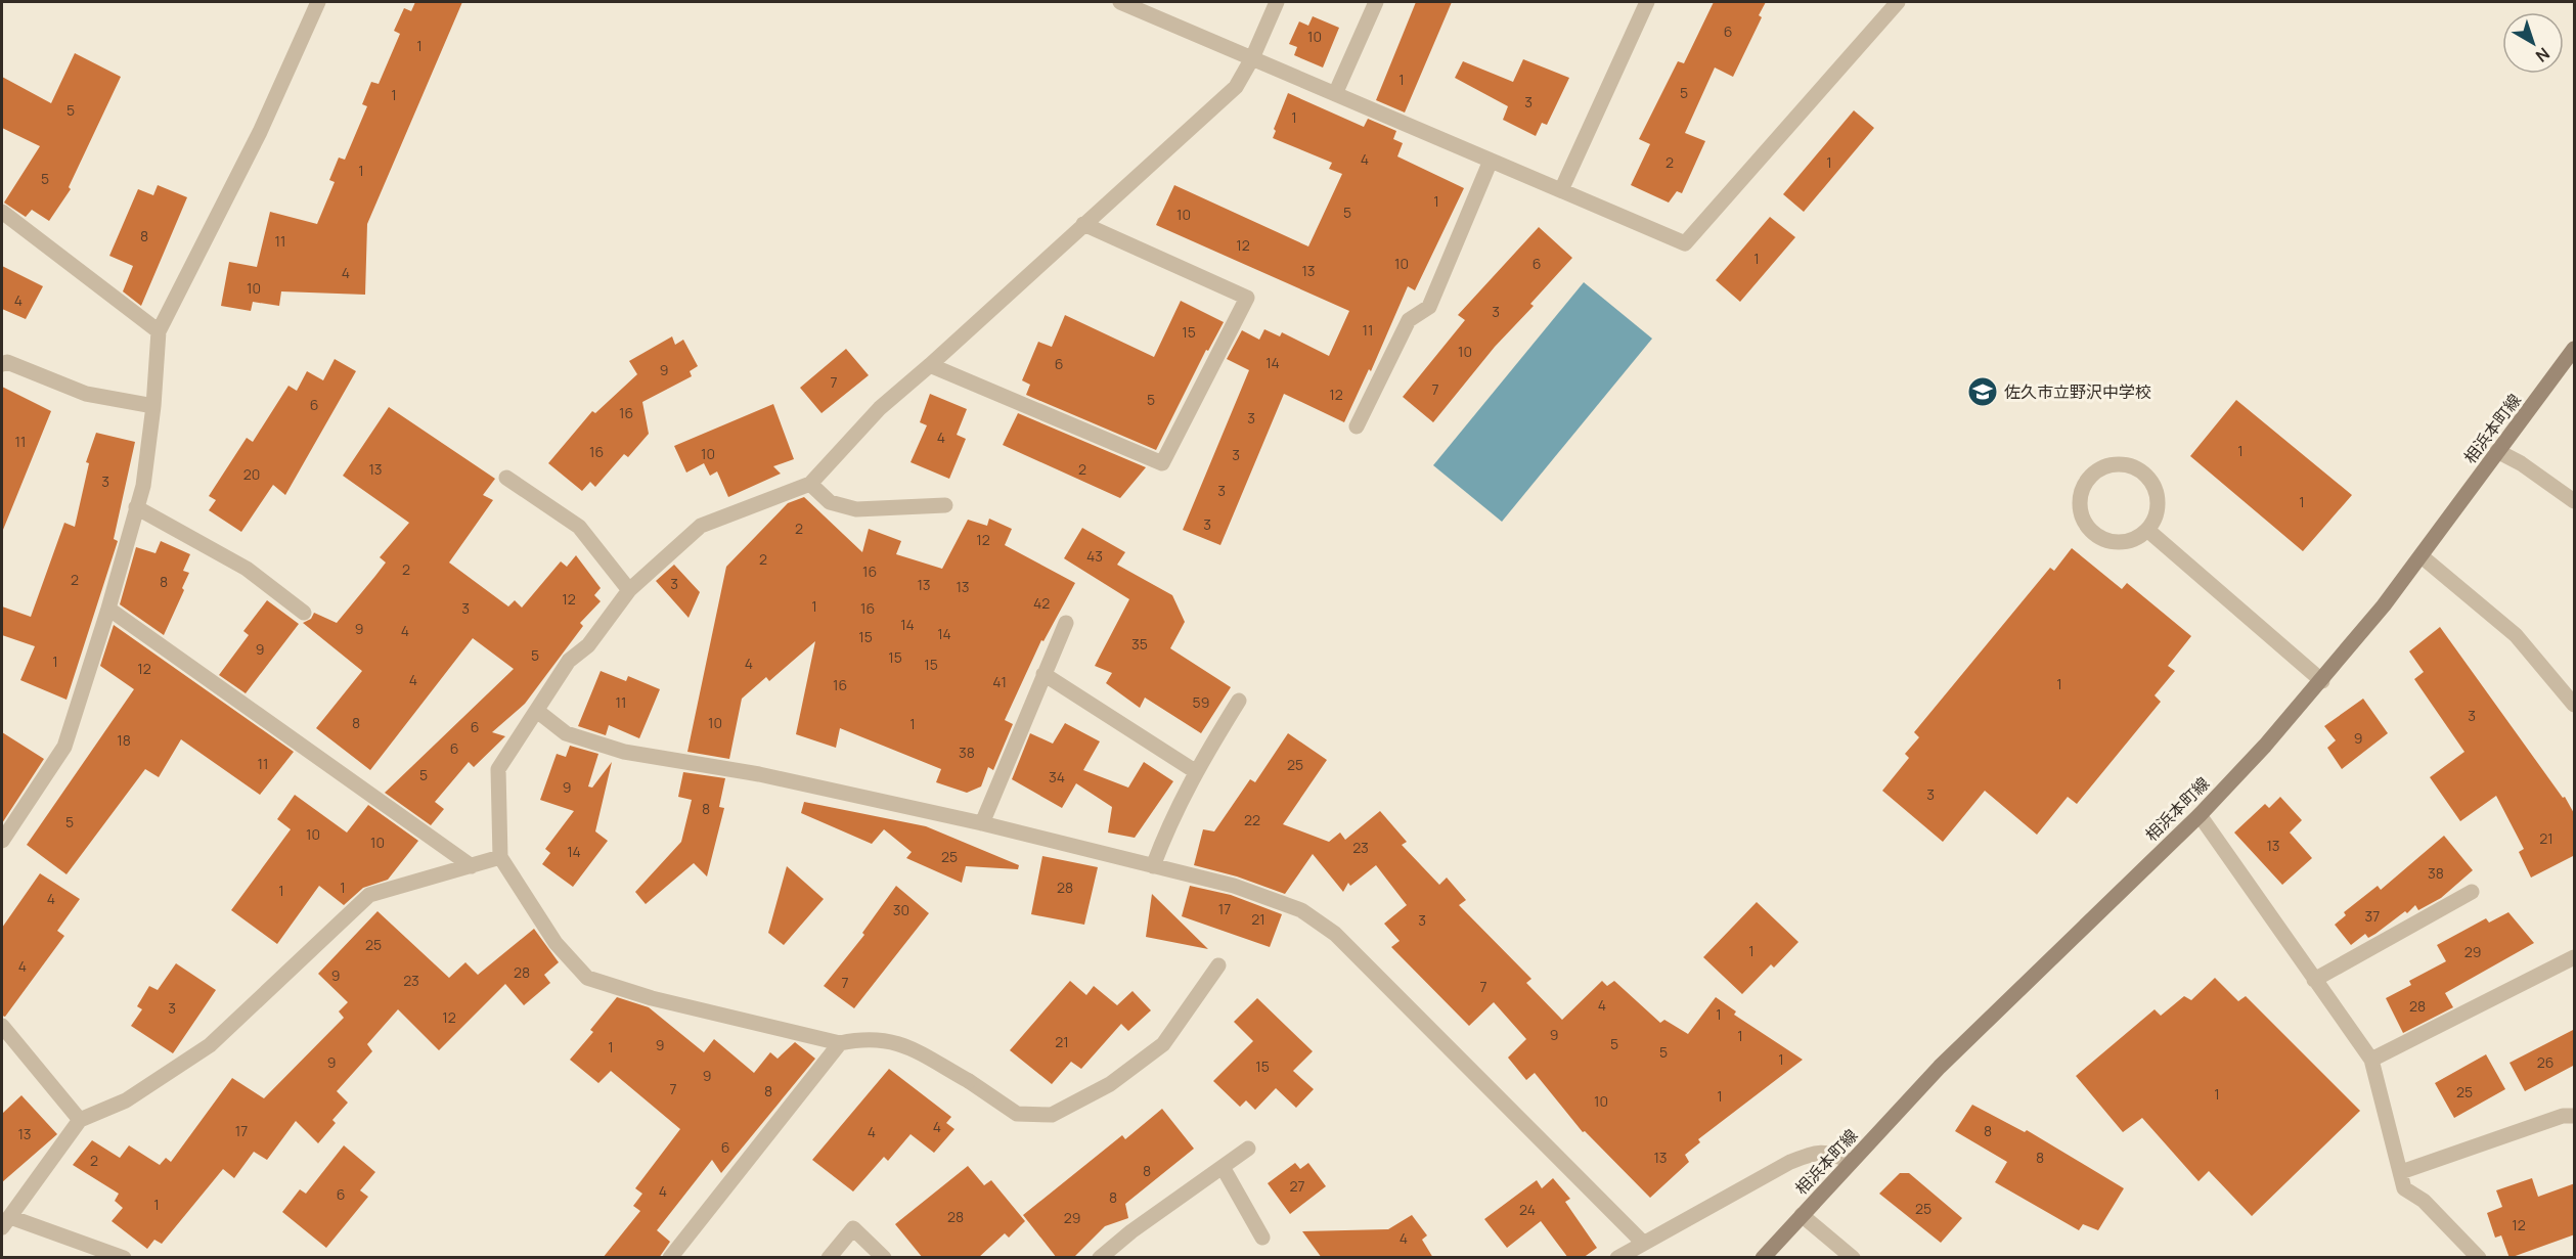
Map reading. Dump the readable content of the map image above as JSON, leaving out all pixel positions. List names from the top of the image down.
{
  "streets": {
    "main road": ["相浜本町線"]
  },
  "places": {
    "school or university": ["佐久市立野沢中学校"]
  },
  "house_numbers": [
    "6",
    "10",
    "1",
    "1",
    "5",
    "1",
    "3",
    "5",
    "1",
    "4",
    "2",
    "1",
    "1",
    "5",
    "1",
    "5",
    "10",
    "8",
    "11",
    "12",
    "1",
    "10",
    "6",
    "13",
    "4",
    "10",
    "4",
    "3",
    "11",
    "15",
    "10",
    "14",
    "6",
    "9",
    "7",
    "7",
    "12",
    "5",
    "6",
    "16",
    "3",
    "4",
    "11",
    "1",
    "16",
    "10",
    "3",
    "13",
    "2",
    "20",
    "3",
    "3",
    "1",
    "3",
    "2",
    "12",
    "43",
    "2",
    "2",
    "16",
    "2",
    "8",
    "3",
    "13",
    "13",
    "12",
    "42",
    "1",
    "3",
    "16",
    "14",
    "9",
    "4",
    "14",
    "15",
    "35",
    "9",
    "5",
    "15",
    "1",
    "4",
    "15",
    "12",
    "4",
    "41",
    "1",
    "16",
    "11",
    "59",
    "3",
    "8",
    "10",
    "1",
    "6",
    "9",
    "18",
    "6",
    "38",
    "11",
    "25",
    "5",
    "34",
    "9",
    "3",
    "8",
    "22",
    "5",
    "10",
    "21",
    "10",
    "13",
    "23",
    "14",
    "25",
    "38",
    "1",
    "28",
    "1",
    "4",
    "17",
    "30",
    "37",
    "21",
    "3",
    "25",
    "1",
    "29",
    "4",
    "28",
    "9",
    "23",
    "7",
    "7",
    "4",
    "28",
    "3",
    "1",
    "12",
    "9",
    "1",
    "21",
    "5",
    "9",
    "1",
    "5",
    "1",
    "9",
    "26",
    "15",
    "9",
    "7",
    "8",
    "25",
    "1",
    "1",
    "10",
    "4",
    "17",
    "8",
    "4",
    "13",
    "6",
    "13",
    "8",
    "2",
    "8",
    "27",
    "4",
    "6",
    "8",
    "1",
    "25",
    "24",
    "28",
    "29",
    "12",
    "4"
  ],
  "north": "bottom right"
}
